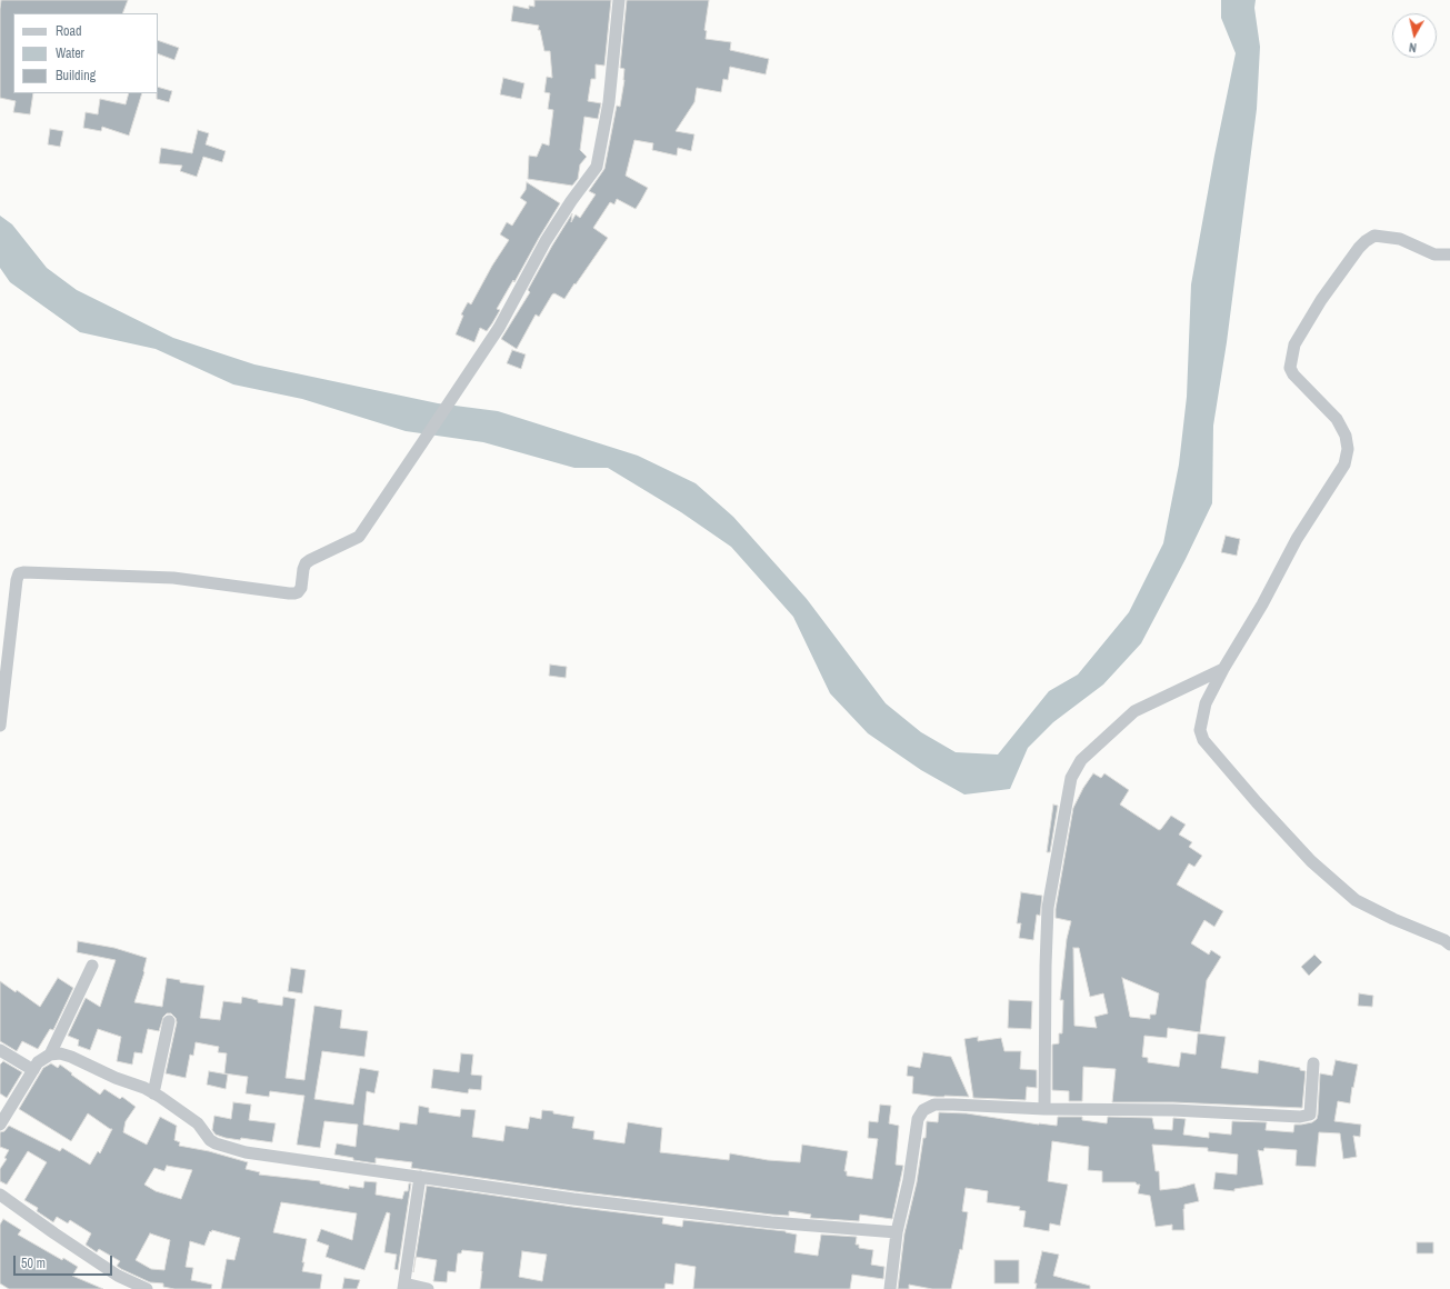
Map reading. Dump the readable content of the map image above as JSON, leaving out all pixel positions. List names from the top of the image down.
{
  "legend": ["Road", "Water", "Building"],
  "scale_bar": "50 m",
  "north": "bottom"
}
